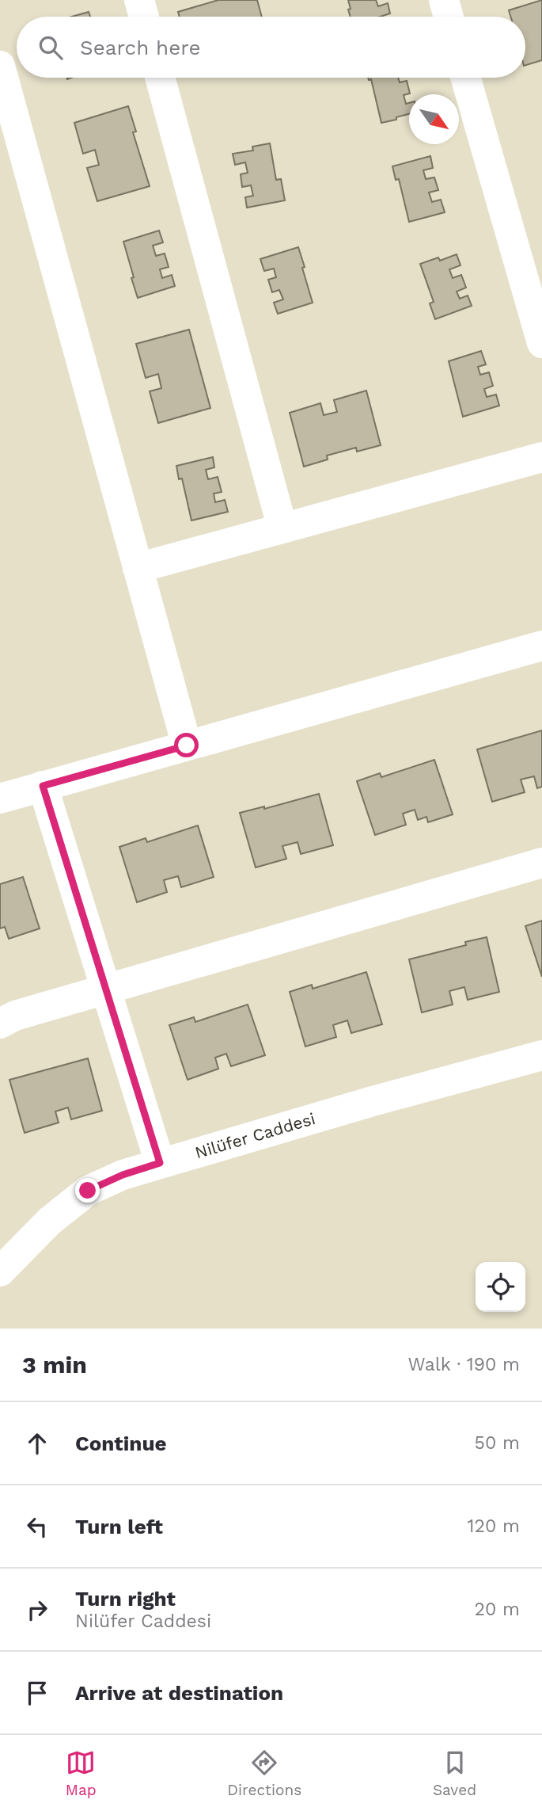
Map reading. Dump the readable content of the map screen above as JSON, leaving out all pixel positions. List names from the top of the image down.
{
  "streets": {
    "street": ["Nilüfer Caddesi"]
  },
  "north": "bottom right",
  "page": {
    "search": "Search here",
    "heading": ["3 min", "Walk · 190 m"],
    "list": [
      ["Continue", "50 m"],
      ["Turn left", "120 m"],
      ["Turn right", "Nilüfer Caddesi", "20 m"],
      "Arrive at destination"
    ],
    "nav": ["Map", "Directions", "Saved"]
  }
}
